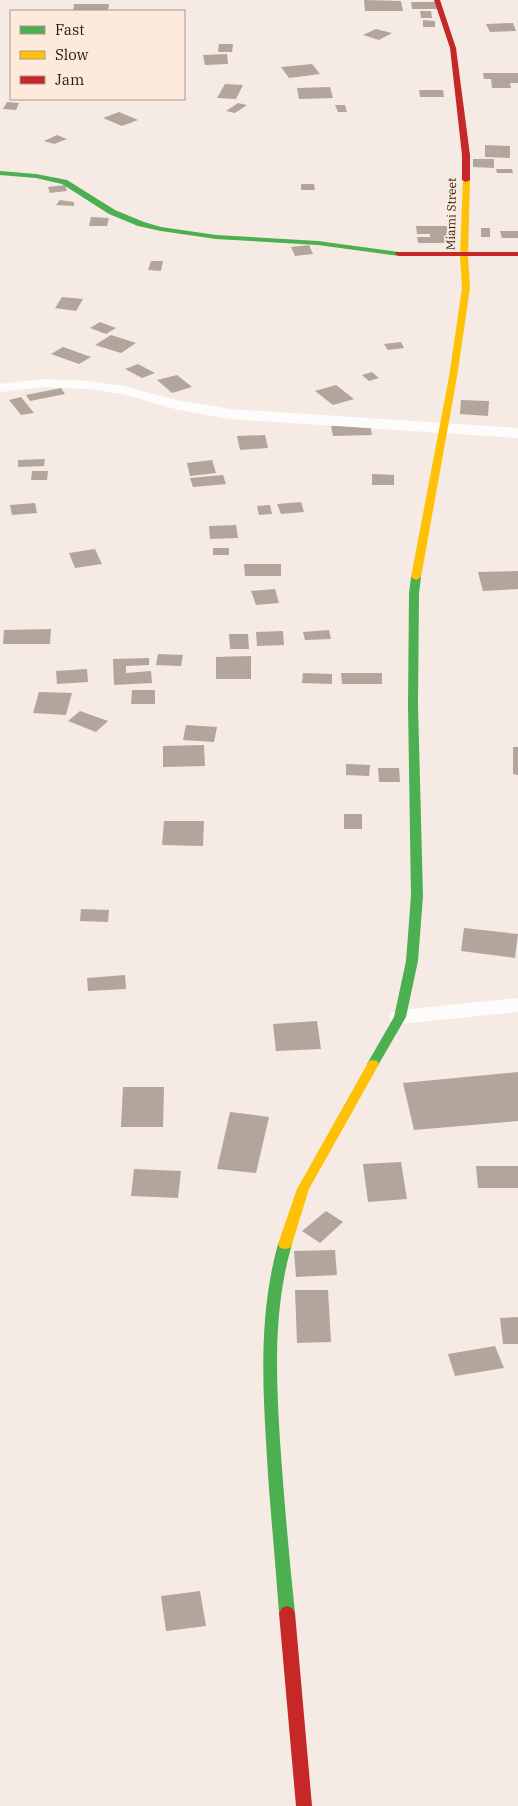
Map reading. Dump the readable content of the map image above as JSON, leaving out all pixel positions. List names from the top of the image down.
{
  "streets": {
    "street": ["Miami Street"]
  },
  "legend": ["Fast", "Slow", "Jam"]
}
